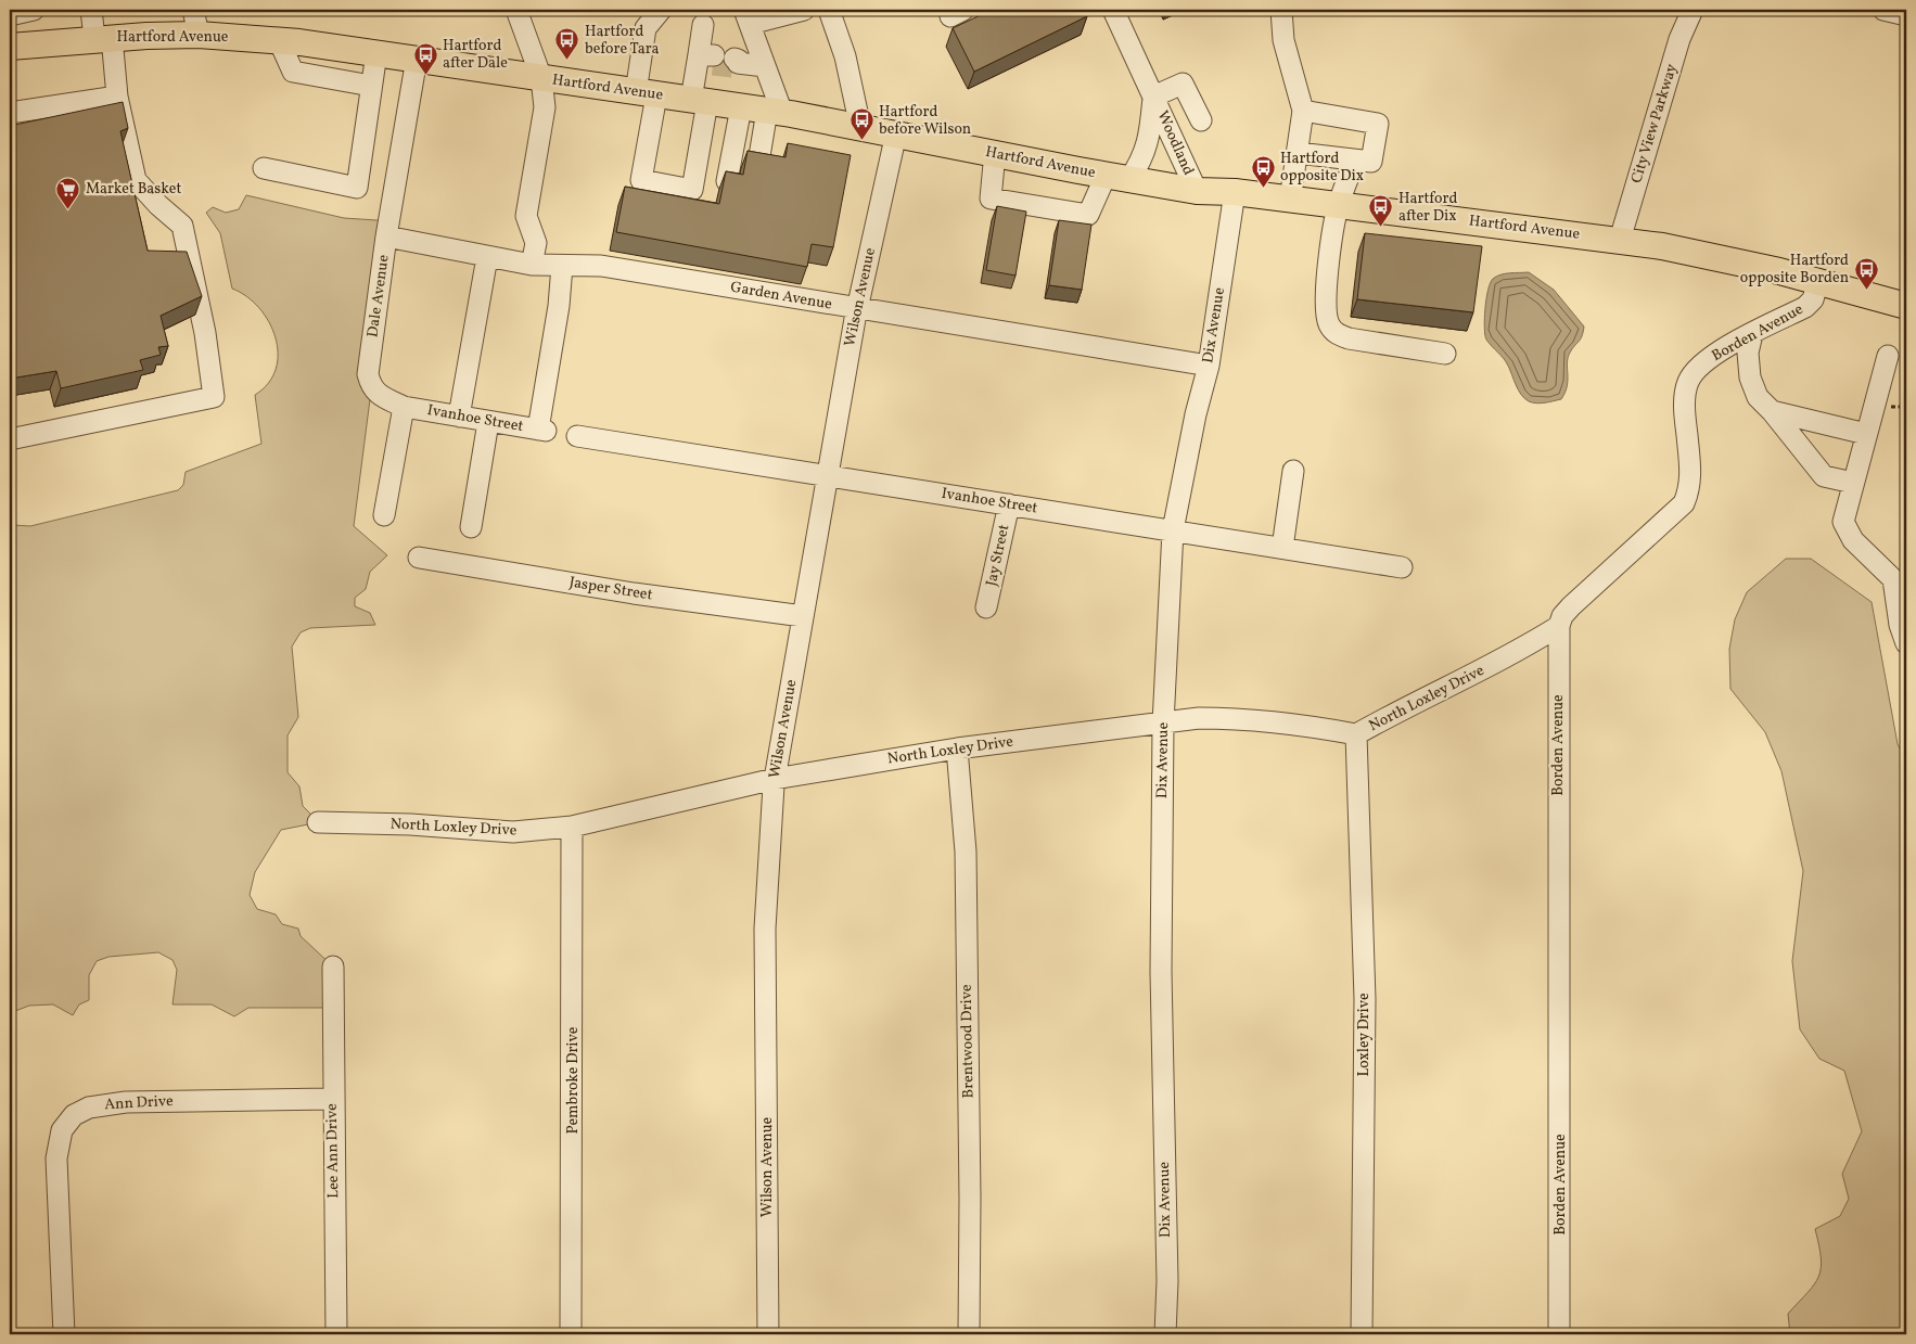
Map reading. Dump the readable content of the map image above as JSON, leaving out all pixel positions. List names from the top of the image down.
{
  "streets": {
    "main road": ["Hartford Avenue"],
    "street": [
      "City View Parkway",
      "Woodland",
      "Dale Avenue",
      "Garden Avenue",
      "Wilson Avenue",
      "Dix Avenue",
      "Borden Avenue",
      "Ivanhoe Street",
      "Jay Street",
      "Jasper Street",
      "North Loxley Drive",
      "Loxley Drive",
      "Brentwood Drive",
      "Pembroke Drive",
      "Ann Drive",
      "Lee Ann Drive"
    ]
  },
  "crossings": [
    ["Hartford Avenue", "City View Parkway"],
    ["Hartford Avenue", "Woodland"],
    ["Hartford Avenue", "Dale Avenue"],
    ["Hartford Avenue", "Wilson Avenue"],
    ["Hartford Avenue", "Dix Avenue"],
    ["Hartford Avenue", "Borden Avenue"],
    ["Dale Avenue", "Garden Avenue"],
    ["Dale Avenue", "Ivanhoe Street"],
    ["Garden Avenue", "Wilson Avenue"],
    ["Garden Avenue", "Dix Avenue"],
    ["Garden Avenue", "Ivanhoe Street"],
    ["Wilson Avenue", "Ivanhoe Street"],
    ["Wilson Avenue", "Jasper Street"],
    ["Wilson Avenue", "North Loxley Drive"],
    ["Dix Avenue", "Ivanhoe Street"],
    ["Dix Avenue", "North Loxley Drive"],
    ["Borden Avenue", "North Loxley Drive"],
    ["Ivanhoe Street", "Jay Street"],
    ["North Loxley Drive", "Loxley Drive"],
    ["North Loxley Drive", "Brentwood Drive"],
    ["North Loxley Drive", "Pembroke Drive"],
    ["Ann Drive", "Lee Ann Drive"]
  ],
  "places": {
    "bus stop": [
      "Hartford before Tara",
      "Hartford after Dale",
      "Hartford before Wilson",
      "Hartford opposite Dix",
      "Hartford after Dix",
      "Hartford opposite Borden"
    ],
    "supermarket": ["Market Basket"]
  }
}
